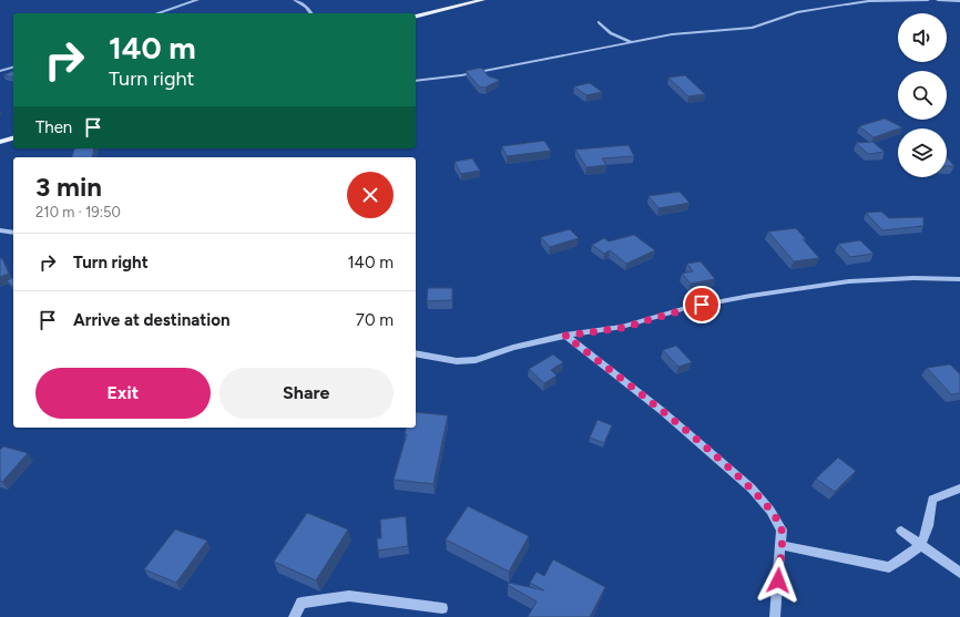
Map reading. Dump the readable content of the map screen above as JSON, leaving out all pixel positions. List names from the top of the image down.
{
  "page": {
    "turn": ["140 m", "Turn right"],
    "then": "Then",
    "heading": ["3 min", "210 m · 19:50"],
    "list": [
      {
        "name": "Turn right",
        "value": "140 m"
      },
      {
        "name": "Arrive at destination",
        "value": "70 m"
      }
    ],
    "buttons": ["Exit", "Share"]
  }
}
